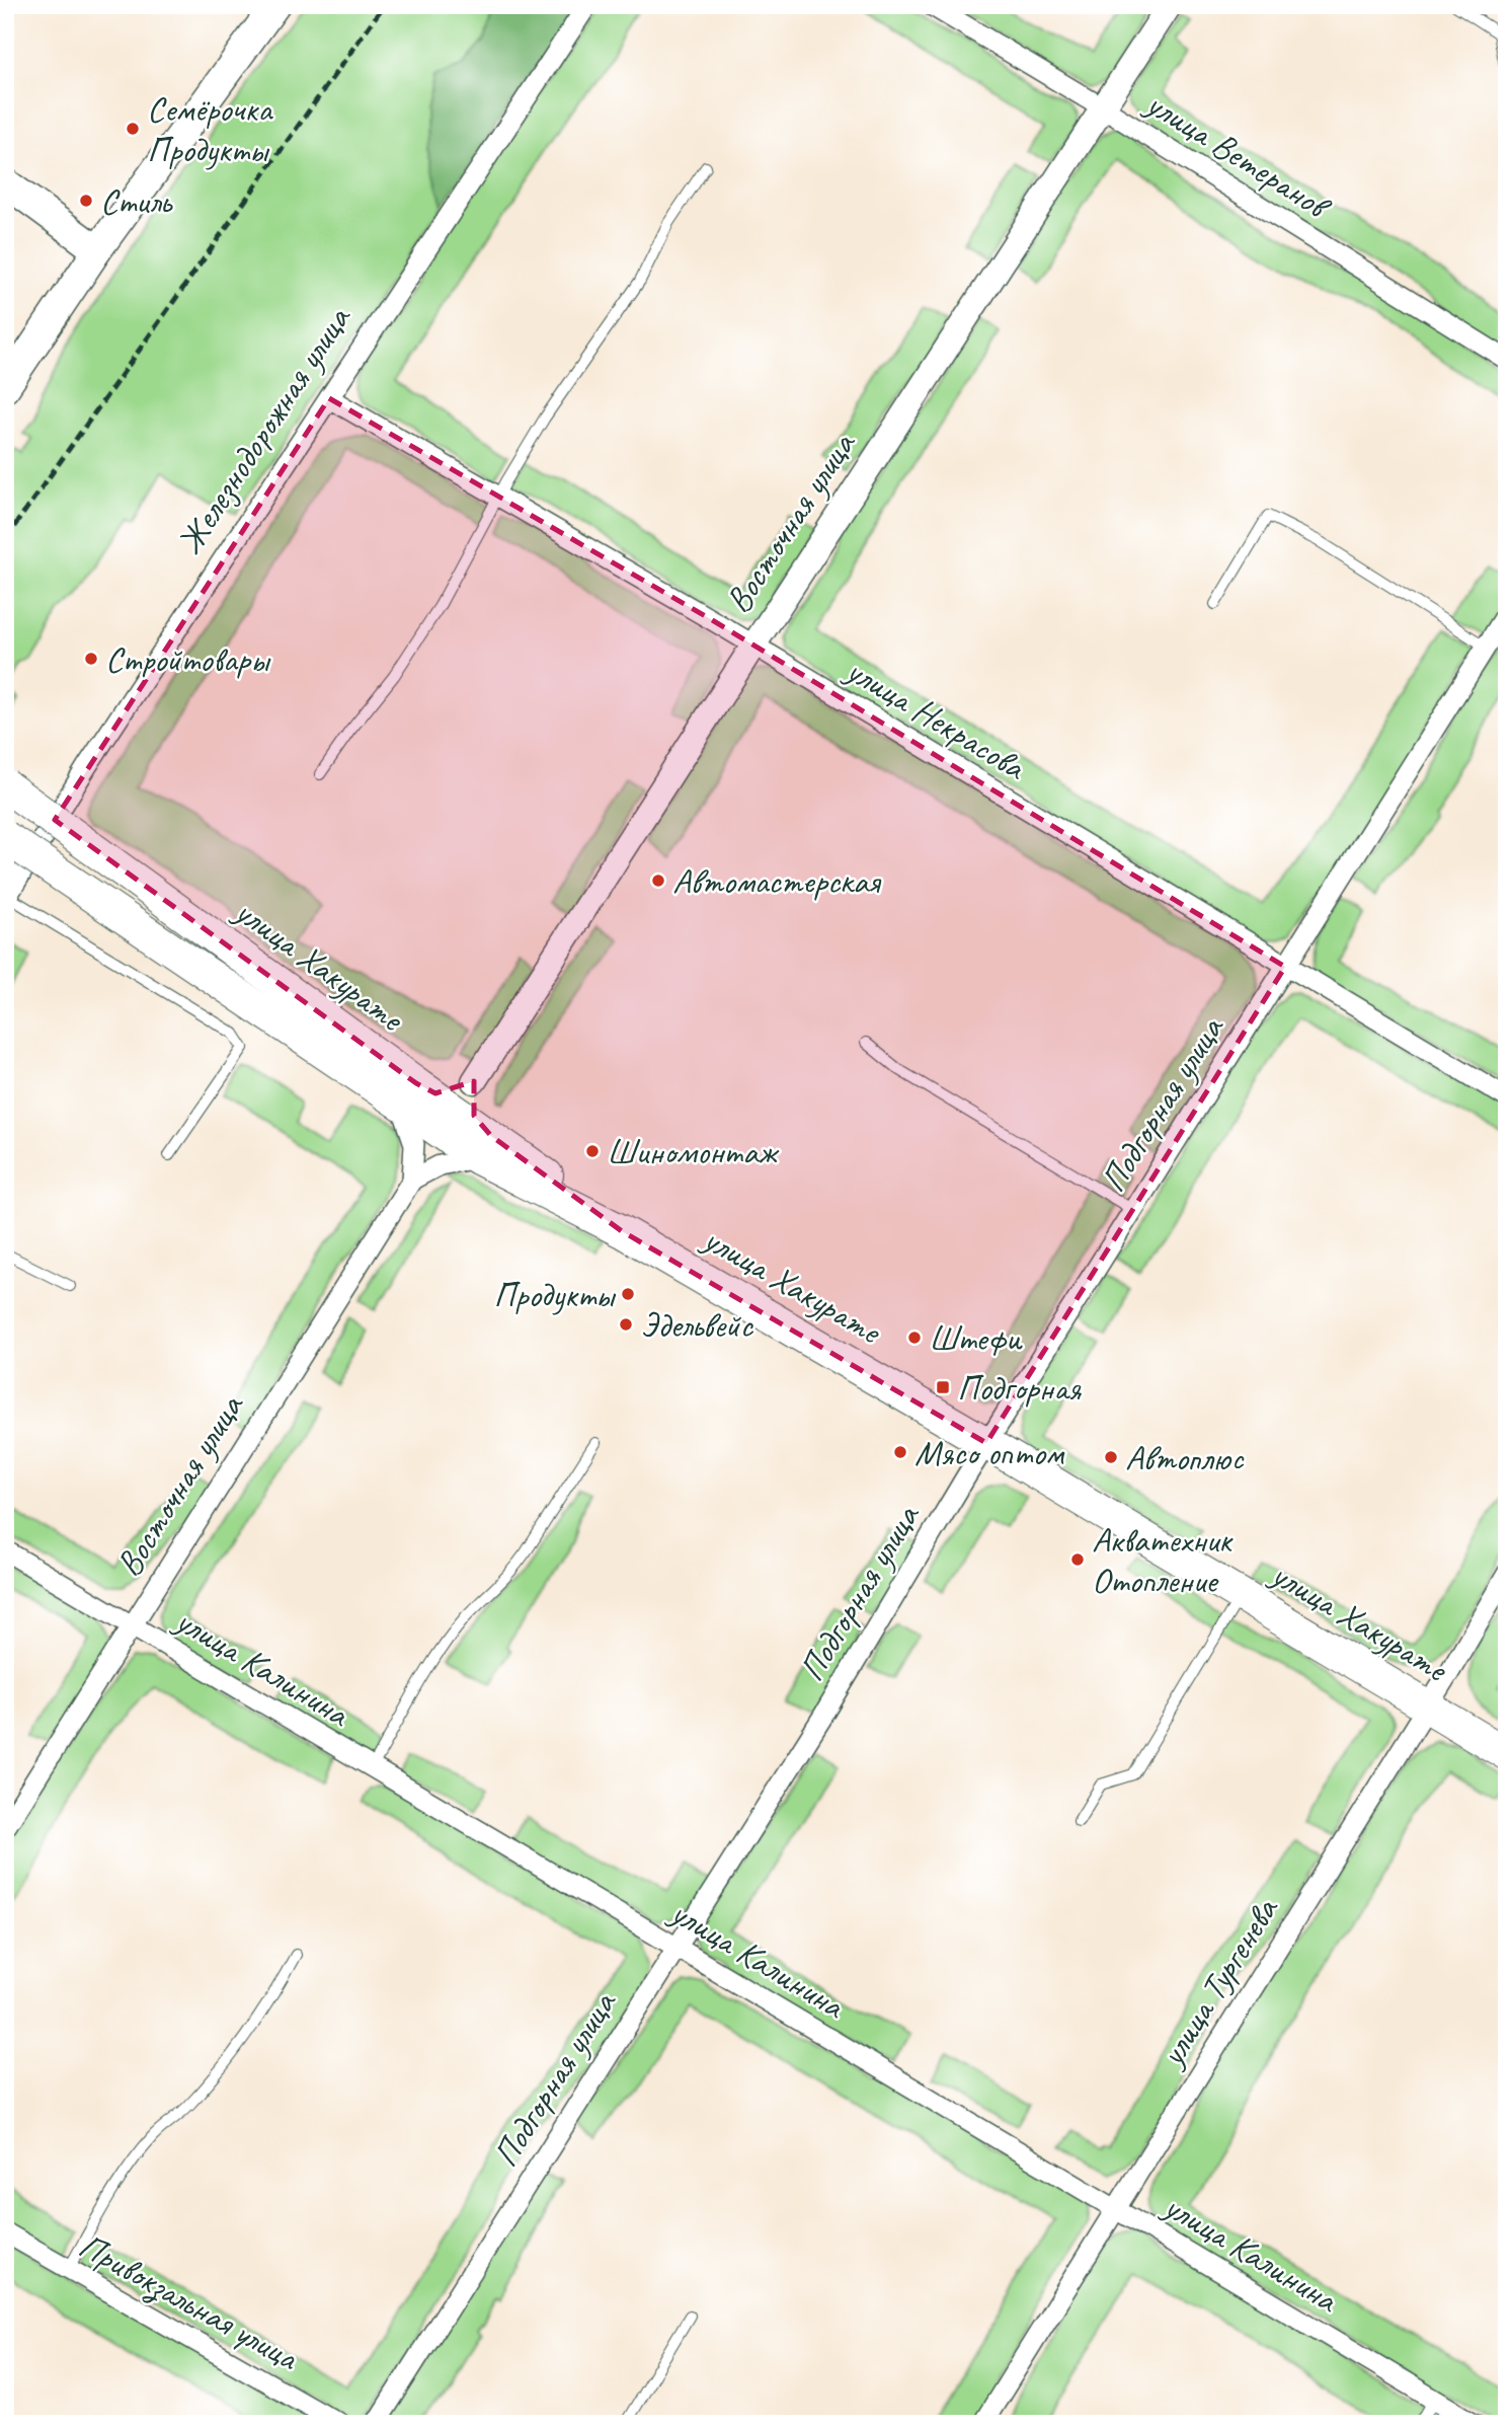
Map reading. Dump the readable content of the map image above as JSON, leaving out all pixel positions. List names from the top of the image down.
{
  "streets": {
    "main road": ["улица Хакурате"],
    "street": [
      "улица Ветеранов",
      "Железнодорожная улица",
      "Восточная улица",
      "улица Некрасова",
      "Подгорная улица",
      "улица Калинина",
      "улица Тургенева",
      "Привокзальная улица"
    ]
  },
  "crossings": [
    ["улица Ветеранов", "Восточная улица"],
    ["Железнодорожная улица", "улица Некрасова"],
    ["Восточная улица", "улица Некрасова"],
    ["Восточная улица", "улица Калинина"],
    ["улица Некрасова", "Подгорная улица"],
    ["улица Хакурате", "Подгорная улица"],
    ["улица Хакурате", "улица Тургенева"],
    ["Подгорная улица", "улица Калинина"],
    ["улица Калинина", "улица Тургенева"]
  ],
  "places": {
    "other": [
      "Семёрочка Продукты",
      "Стиль",
      "Стройтовары",
      "Автомастерская",
      "Шиномонтаж",
      "Продукты",
      "Эдельвейс",
      "Штефи",
      "Мясо оптом",
      "Автоплюс",
      "Акватехник Отопление"
    ],
    "transit": ["Подгорная"]
  }
}
